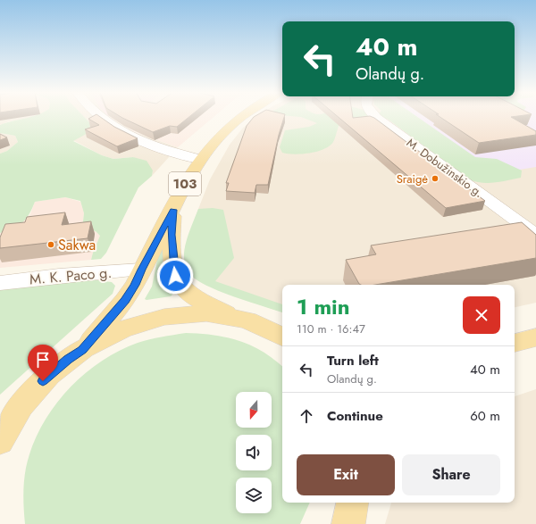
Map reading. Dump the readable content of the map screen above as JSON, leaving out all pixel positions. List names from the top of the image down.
{
  "streets": {
    "main road": ["103"],
    "street": ["M. Dobužinskio g.", "M. K. Paco g."]
  },
  "places": ["Sraigė", "Sakwa"],
  "north": "bottom",
  "page": {
    "turn": ["40 m", "Olandų g."],
    "heading": ["1 min", "110 m · 16:47"],
    "list": [
      {
        "name": "Turn left",
        "note": "Olandų g.",
        "value": "40 m"
      },
      {
        "name": "Continue",
        "value": "60 m"
      }
    ],
    "buttons": ["Exit", "Share"]
  }
}
